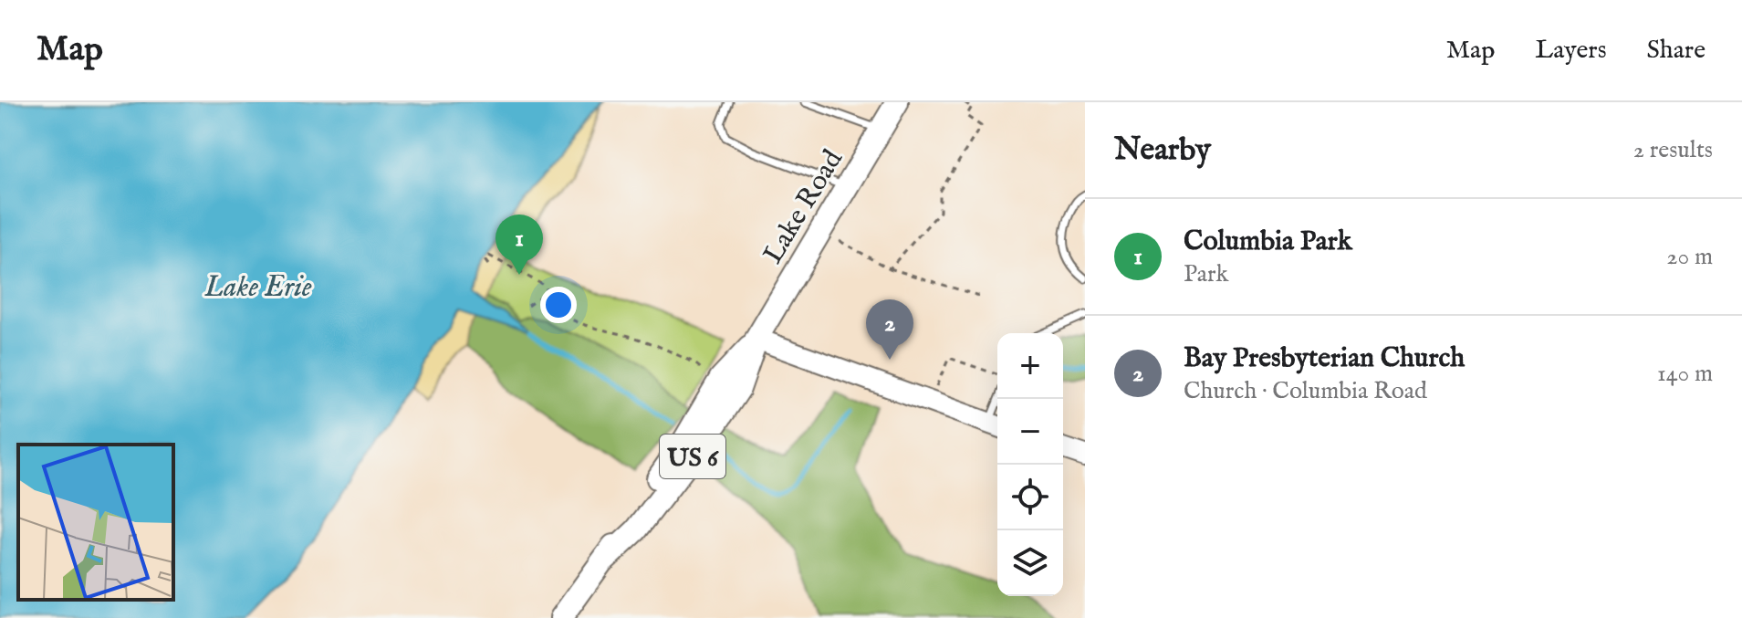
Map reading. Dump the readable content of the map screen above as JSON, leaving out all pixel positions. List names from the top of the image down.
{
  "streets": {
    "main road": ["Lake Road", "US 6"]
  },
  "water": ["Lake Erie"],
  "page": {
    "header": "Map",
    "nav": ["Map", "Layers", "Share"],
    "heading": ["Nearby", "2 results"],
    "list": [
      {
        "mark": "1",
        "name": "Columbia Park",
        "note": "Park",
        "value": "20 m"
      },
      {
        "mark": "2",
        "name": "Bay Presbyterian Church",
        "note": "Church · Columbia Road",
        "value": "140 m"
      }
    ],
    "pins": ["1", "2"],
    "map_buttons": ["+", "−"]
  }
}
